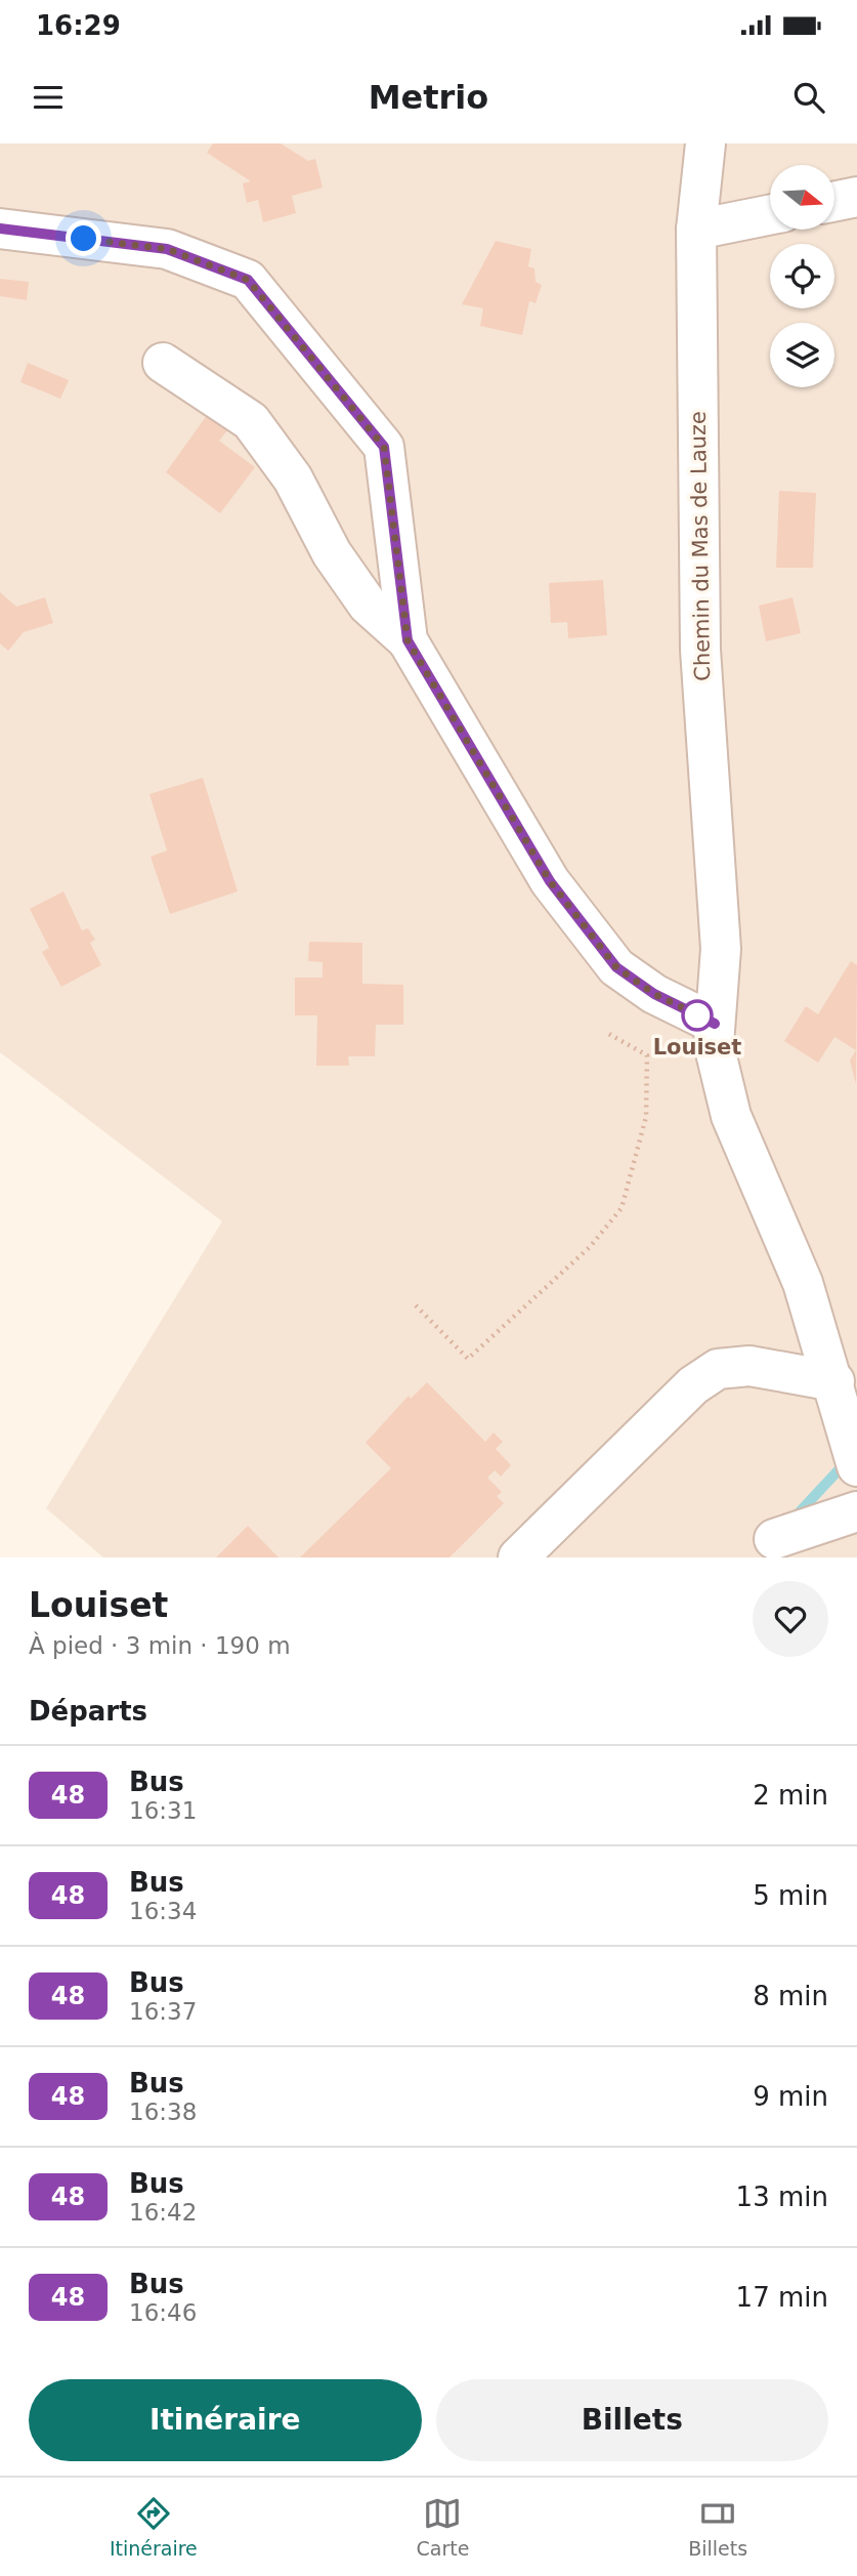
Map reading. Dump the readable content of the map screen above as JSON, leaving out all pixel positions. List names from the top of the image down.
{
  "streets": {
    "street": ["Chemin du Mas de Lauze"]
  },
  "places": ["Louiset"],
  "lines": ["bus line 48"],
  "north": "right",
  "page": {
    "status": "16:29",
    "header": "Metrio",
    "heading": [
      ["Louiset", "À pied · 3 min · 190 m"],
      "Départs"
    ],
    "list": [
      {
        "mark": "48",
        "name": "Bus",
        "note": "16:31",
        "value": "2 min"
      },
      {
        "mark": "48",
        "name": "Bus",
        "note": "16:34",
        "value": "5 min"
      },
      {
        "mark": "48",
        "name": "Bus",
        "note": "16:37",
        "value": "8 min"
      },
      {
        "mark": "48",
        "name": "Bus",
        "note": "16:38",
        "value": "9 min"
      },
      {
        "mark": "48",
        "name": "Bus",
        "note": "16:42",
        "value": "13 min"
      },
      {
        "mark": "48",
        "name": "Bus",
        "note": "16:46",
        "value": "17 min"
      }
    ],
    "buttons": ["Itinéraire", "Billets"],
    "tabs": ["Itinéraire", "Carte", "Billets"]
  }
}
